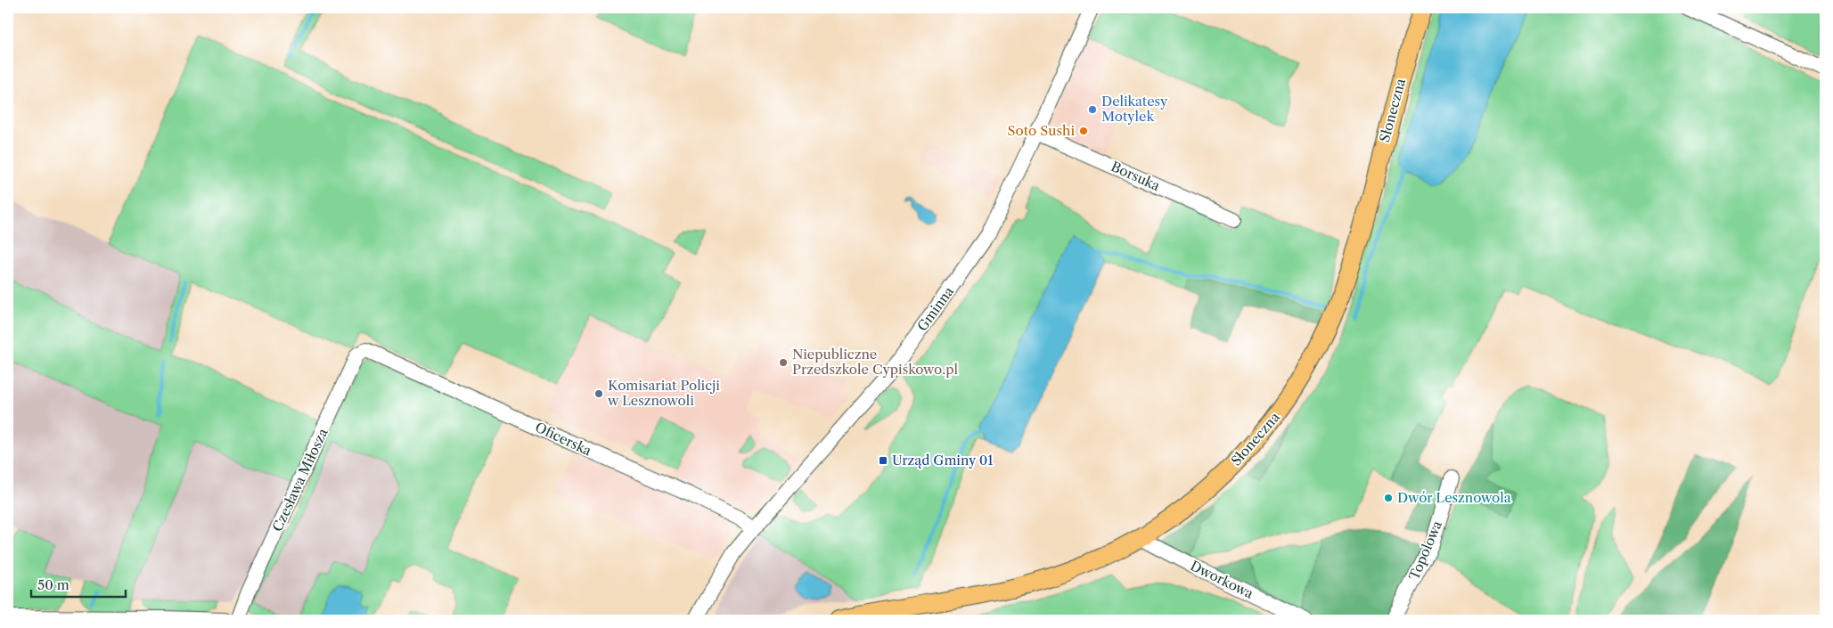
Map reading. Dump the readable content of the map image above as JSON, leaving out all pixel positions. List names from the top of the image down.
{
  "streets": {
    "main road": ["Słoneczna"],
    "street": [
      "Borsuka",
      "Gminna",
      "Oficerska",
      "Czesława Miłosza",
      "Topolowa",
      "Dworkowa"
    ]
  },
  "crossings": [
    ["Słoneczna", "Dworkowa"],
    ["Borsuka", "Gminna"],
    ["Gminna", "Oficerska"],
    ["Oficerska", "Czesława Miłosza"]
  ],
  "places": {
    "other": [
      "Delikatesy Motylek",
      "Soto Sushi",
      "Niepubliczne Przedszkole Cypiskowo.pl",
      "Komisariat Policji w Lesznowoli",
      "Dwór Lesznowola"
    ],
    "transit": ["Urząd Gminy 01"]
  },
  "scale_bar": "50 m"
}
